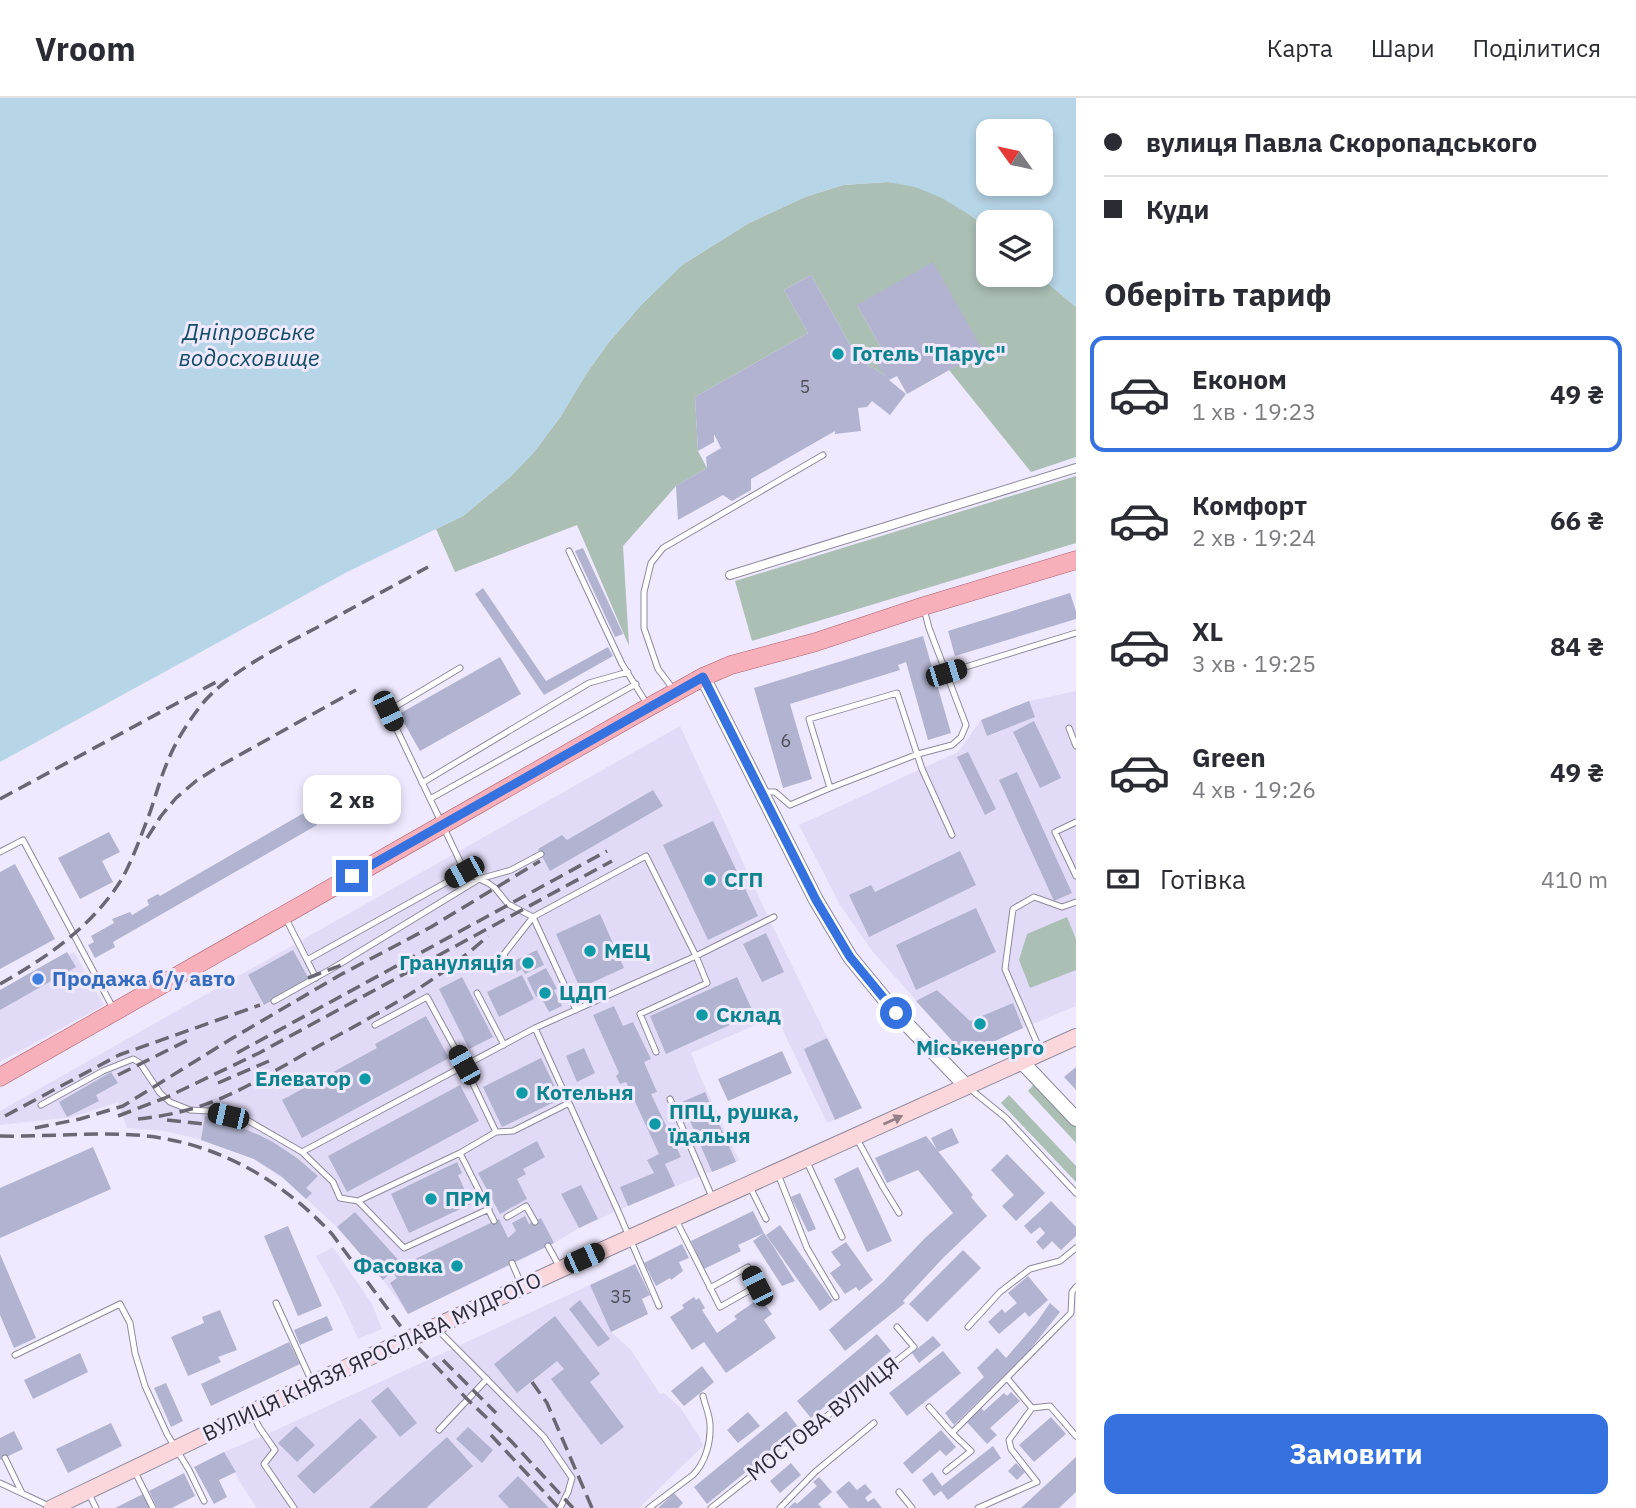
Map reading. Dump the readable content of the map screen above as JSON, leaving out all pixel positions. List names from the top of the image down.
{
  "streets": {
    "main road": ["ВУЛИЦЯ КНЯЗЯ ЯРОСЛАВА МУДРОГО"],
    "lane": ["МОСТОВА ВУЛИЦЯ"]
  },
  "water": ["Дніпровське водосховище"],
  "places": [
    "Готель \"Парус\"",
    "СГП",
    "МЕЦ",
    "Грануляція",
    "Продажа б/у авто",
    "ЦДП",
    "Склад",
    "Міськенерго",
    "Елеватор",
    "Котельня",
    "ППЦ, рушка, їдальня",
    "ПРМ",
    "Фасовка"
  ],
  "house_numbers": ["5", "6", "35"],
  "north": "top left",
  "page": {
    "header": "Vroom",
    "nav": ["Карта", "Шари", "Поділитися"],
    "banner": ["вулиця Павла Скоропадського", "Куди"],
    "heading": "Оберіть тариф",
    "list": [
      {
        "name": "Економ",
        "note": "1 хв · 19:23",
        "value": "49 ₴"
      },
      {
        "name": "Комфорт",
        "note": "2 хв · 19:24",
        "value": "66 ₴"
      },
      {
        "name": "XL",
        "note": "3 хв · 19:25",
        "value": "84 ₴"
      },
      {
        "name": "Green",
        "note": "4 хв · 19:26",
        "value": "49 ₴"
      }
    ],
    "bubble": "2 хв",
    "pay": ["Готівка", "410 m"],
    "buttons": "Замовити"
  }
}
